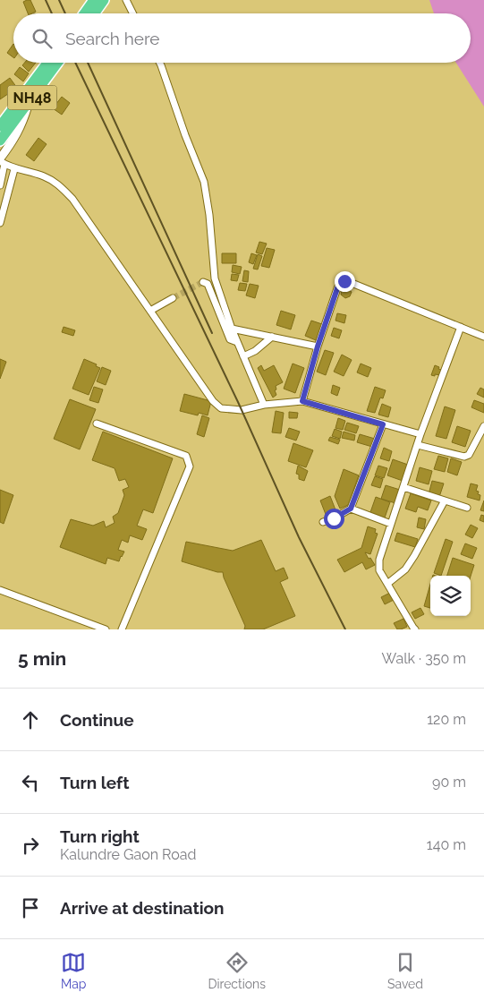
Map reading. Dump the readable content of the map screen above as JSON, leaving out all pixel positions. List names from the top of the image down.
{
  "streets": {
    "highway": ["NH48"]
  },
  "page": {
    "search": "Search here",
    "heading": ["5 min", "Walk · 350 m"],
    "list": [
      ["Continue", "120 m"],
      ["Turn left", "90 m"],
      ["Turn right", "Kalundre Gaon Road", "140 m"],
      "Arrive at destination"
    ],
    "nav": ["Map", "Directions", "Saved"]
  }
}
